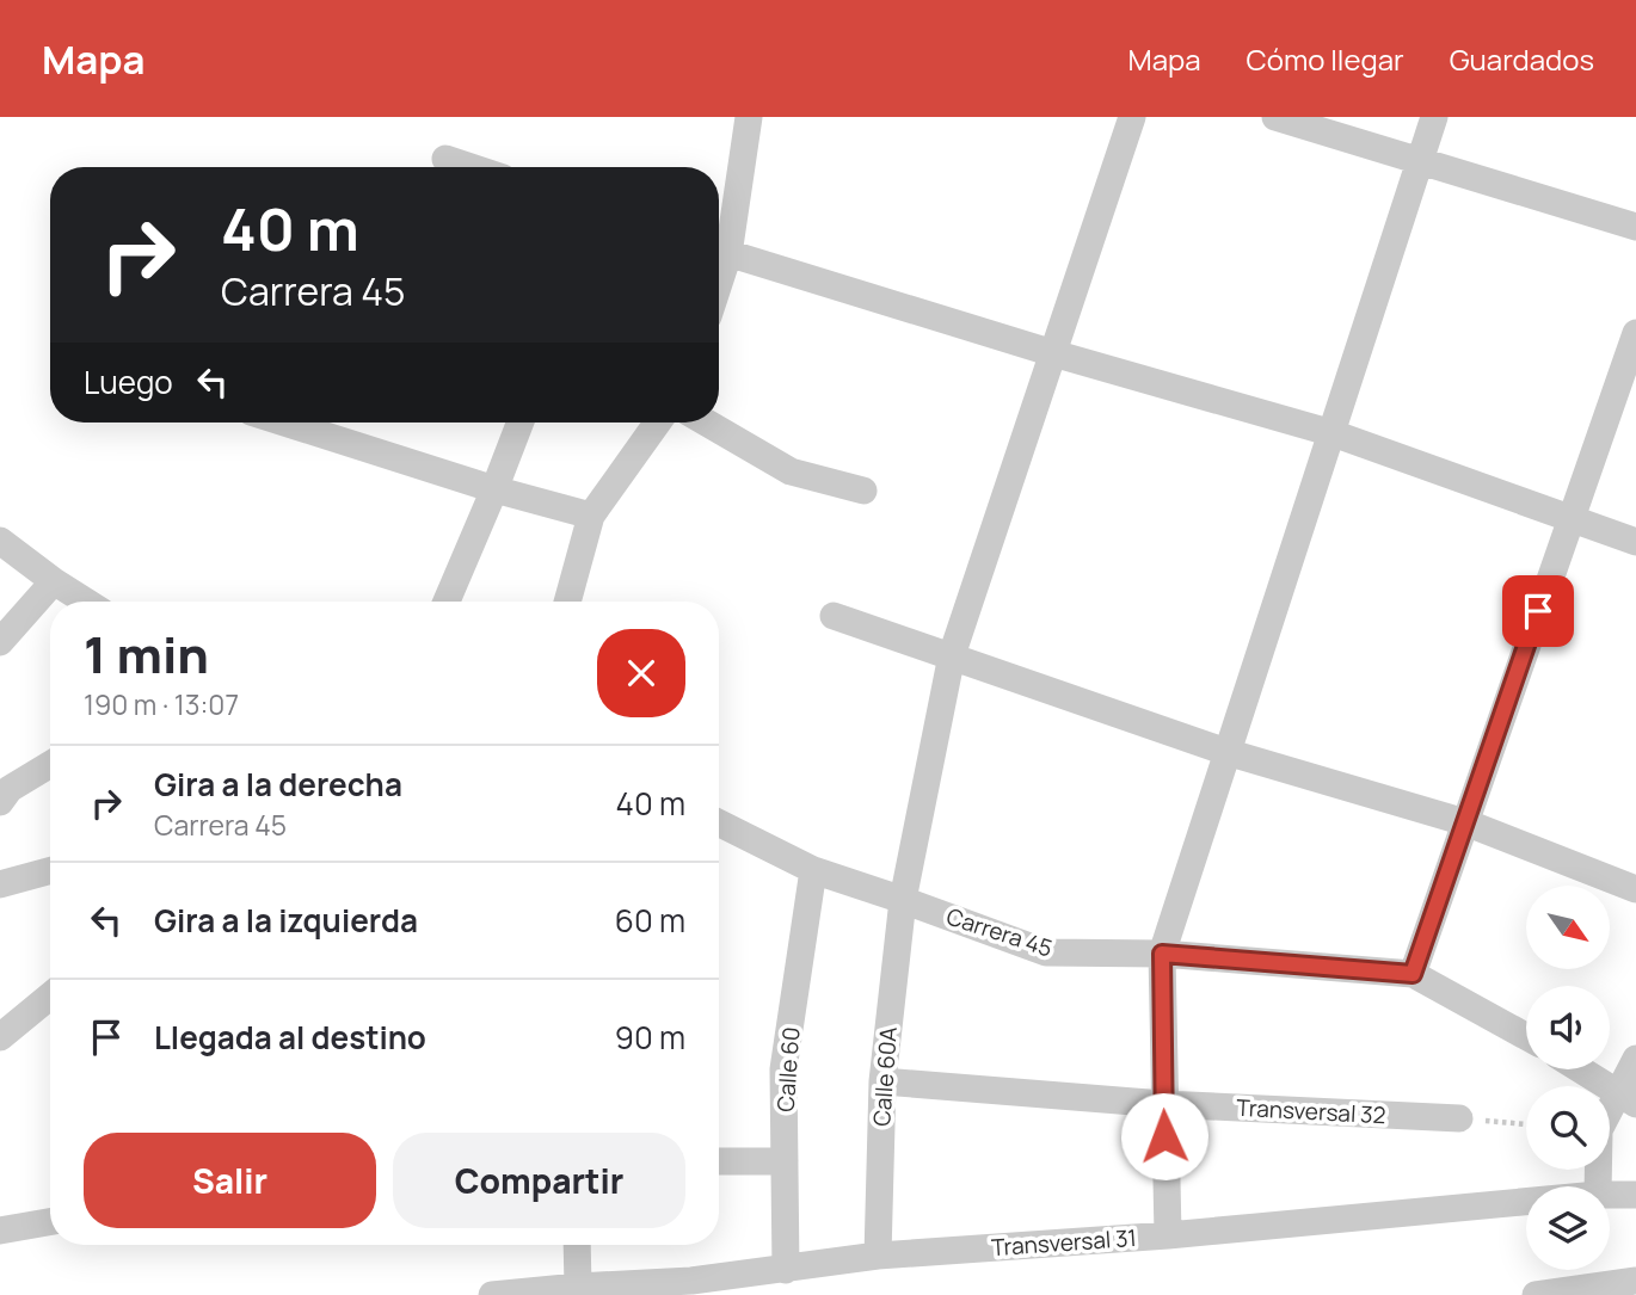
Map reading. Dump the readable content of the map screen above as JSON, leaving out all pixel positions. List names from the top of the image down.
{
  "streets": {
    "street": [
      "Carrera 45",
      "Calle 60",
      "Calle 60A",
      "Transversal 32",
      "Transversal 31"
    ]
  },
  "crossings": [
    ["Carrera 45", "Calle 60"],
    ["Carrera 45", "Calle 60A"],
    ["Calle 60", "Transversal 31"],
    ["Calle 60A", "Transversal 32"],
    ["Calle 60A", "Transversal 31"]
  ],
  "north": "bottom right",
  "page": {
    "header": "Mapa",
    "nav": ["Mapa", "Cómo llegar", "Guardados"],
    "turn": ["40 m", "Carrera 45"],
    "then": "Luego",
    "heading": ["1 min", "190 m · 13:07"],
    "list": [
      {
        "name": "Gira a la derecha",
        "note": "Carrera 45",
        "value": "40 m"
      },
      {
        "name": "Gira a la izquierda",
        "value": "60 m"
      },
      {
        "name": "Llegada al destino",
        "value": "90 m"
      }
    ],
    "buttons": ["Salir", "Compartir"]
  }
}
